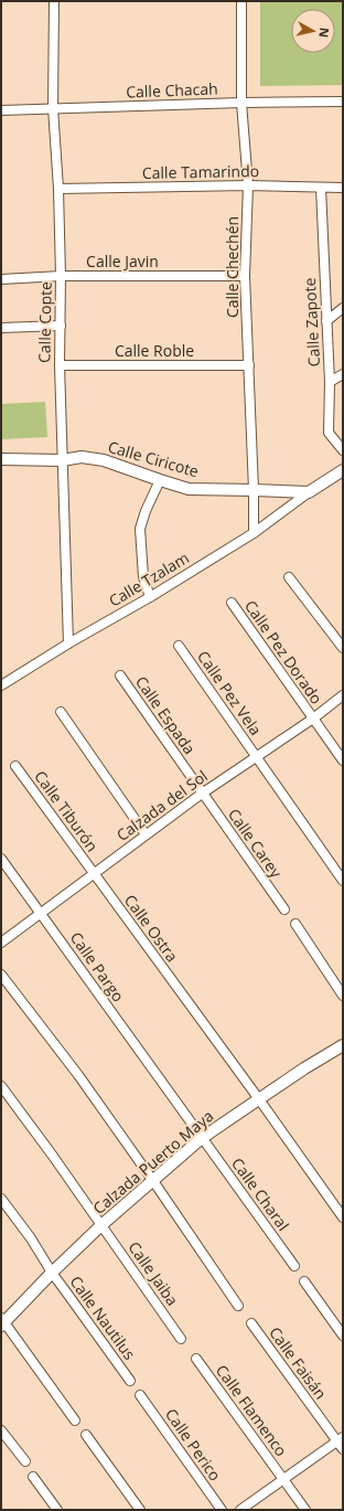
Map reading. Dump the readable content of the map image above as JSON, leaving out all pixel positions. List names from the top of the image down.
{
  "streets": {
    "street": [
      "Calle Chacah",
      "Calle Tamarindo",
      "Calle Javin",
      "Calle Chechén",
      "Calle Copte",
      "Calle Zapote",
      "Calle Roble",
      "Calle Ciricote",
      "Calle Tzalam",
      "Calle Pez Dorado",
      "Calle Pez Vela",
      "Calle Espada",
      "Calzada del Sol",
      "Calle Tiburón",
      "Calle Carey",
      "Calle Ostra",
      "Calle Pargo",
      "Calzada Puerto Maya",
      "Calle Charal",
      "Calle Jaiba",
      "Calle Nautilus",
      "Calle Faisán",
      "Calle Flamenco",
      "Calle Perico"
    ]
  },
  "crossings": [
    ["Calle Chacah", "Calle Chechén"],
    ["Calle Chacah", "Calle Copte"],
    ["Calle Tamarindo", "Calle Chechén"],
    ["Calle Tamarindo", "Calle Copte"],
    ["Calle Tamarindo", "Calle Zapote"],
    ["Calle Javin", "Calle Chechén"],
    ["Calle Javin", "Calle Copte"],
    ["Calle Chechén", "Calle Roble"],
    ["Calle Chechén", "Calle Ciricote"],
    ["Calle Chechén", "Calle Tzalam"],
    ["Calle Copte", "Calle Roble"],
    ["Calle Copte", "Calle Ciricote"],
    ["Calle Copte", "Calle Tzalam"],
    ["Calle Ciricote", "Calle Tzalam"],
    ["Calle Pez Dorado", "Calzada del Sol"],
    ["Calle Pez Vela", "Calzada del Sol"],
    ["Calle Espada", "Calzada del Sol"],
    ["Calle Espada", "Calle Carey"],
    ["Calzada del Sol", "Calle Tiburón"],
    ["Calzada del Sol", "Calle Carey"],
    ["Calzada del Sol", "Calle Ostra"],
    ["Calzada del Sol", "Calle Pargo"],
    ["Calle Tiburón", "Calle Ostra"],
    ["Calle Ostra", "Calzada Puerto Maya"],
    ["Calle Pargo", "Calzada Puerto Maya"],
    ["Calle Pargo", "Calle Charal"],
    ["Calzada Puerto Maya", "Calle Charal"],
    ["Calzada Puerto Maya", "Calle Jaiba"],
    ["Calzada Puerto Maya", "Calle Nautilus"]
  ],
  "north": "right"
}
